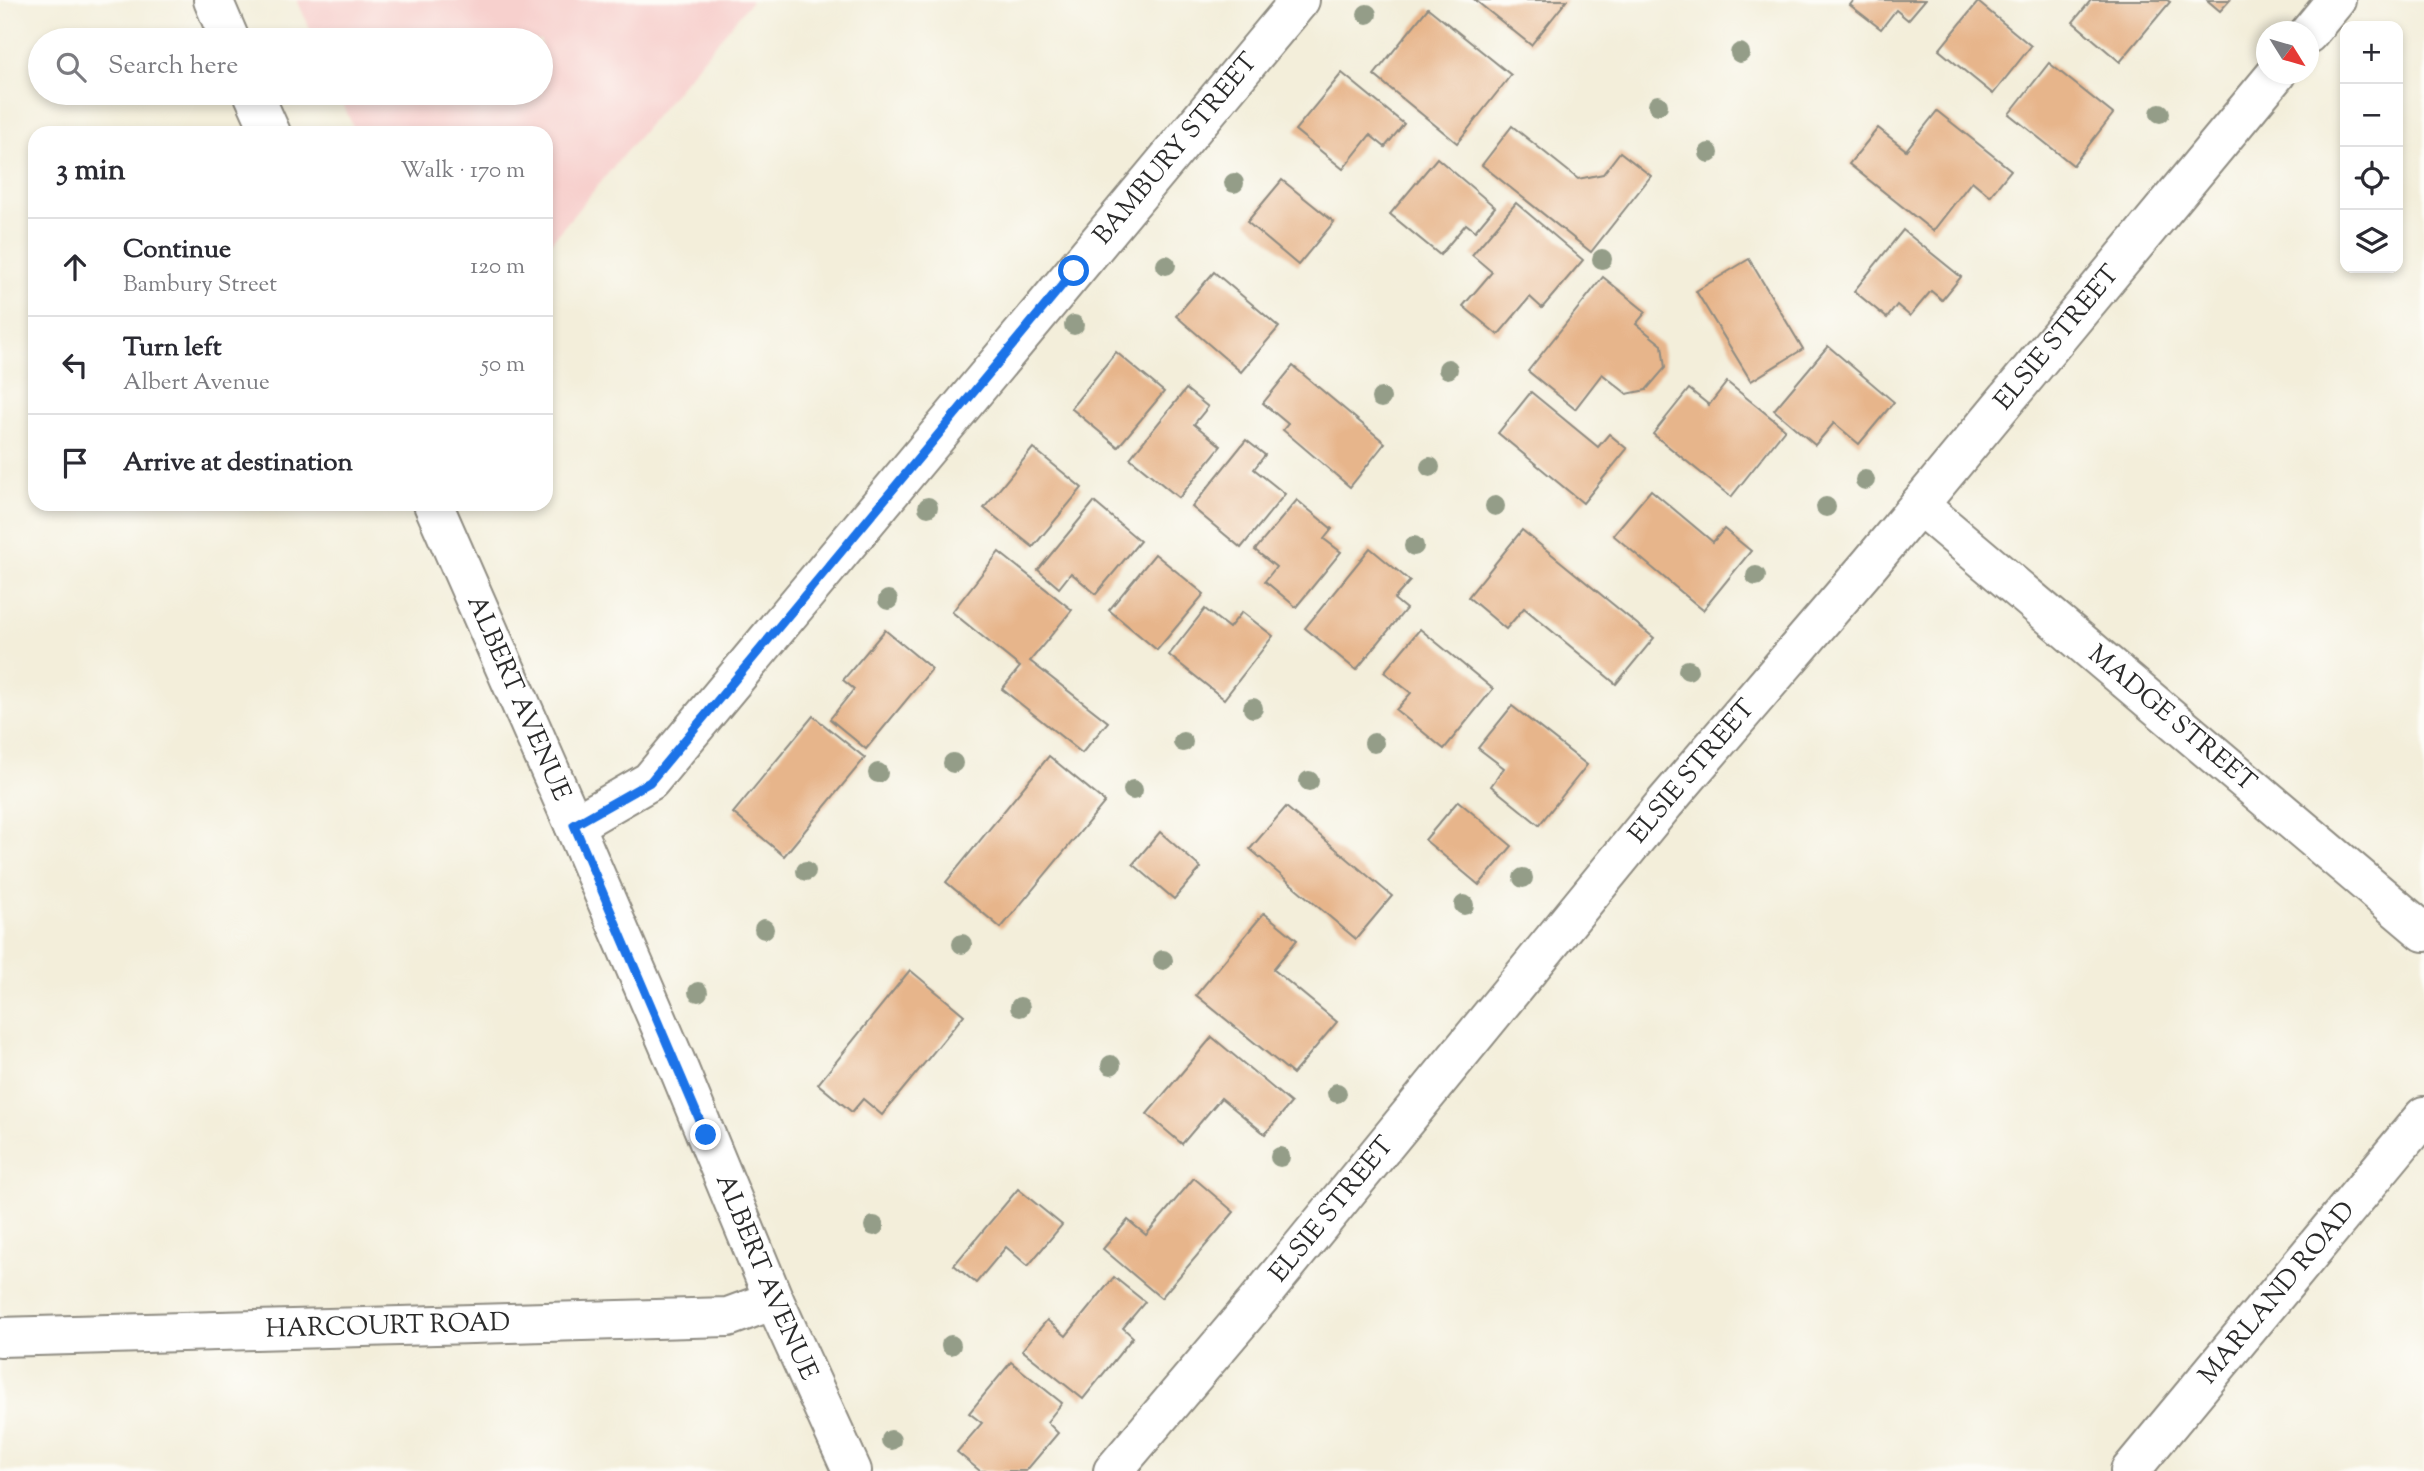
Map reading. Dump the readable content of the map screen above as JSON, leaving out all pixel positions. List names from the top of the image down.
{
  "streets": {
    "street": [
      "BAMBURY STREET",
      "ELSIE STREET",
      "ALBERT AVENUE",
      "MADGE STREET",
      "MARLAND ROAD",
      "HARCOURT ROAD"
    ]
  },
  "crossings": [
    ["BAMBURY STREET", "ALBERT AVENUE"],
    ["ELSIE STREET", "MADGE STREET"],
    ["ALBERT AVENUE", "HARCOURT ROAD"]
  ],
  "north": "bottom right",
  "page": {
    "map_buttons": ["+", "−"],
    "search": "Search here",
    "heading": ["3 min", "Walk · 170 m"],
    "list": [
      ["Continue", "Bambury Street", "120 m"],
      ["Turn left", "Albert Avenue", "50 m"],
      "Arrive at destination"
    ]
  }
}
